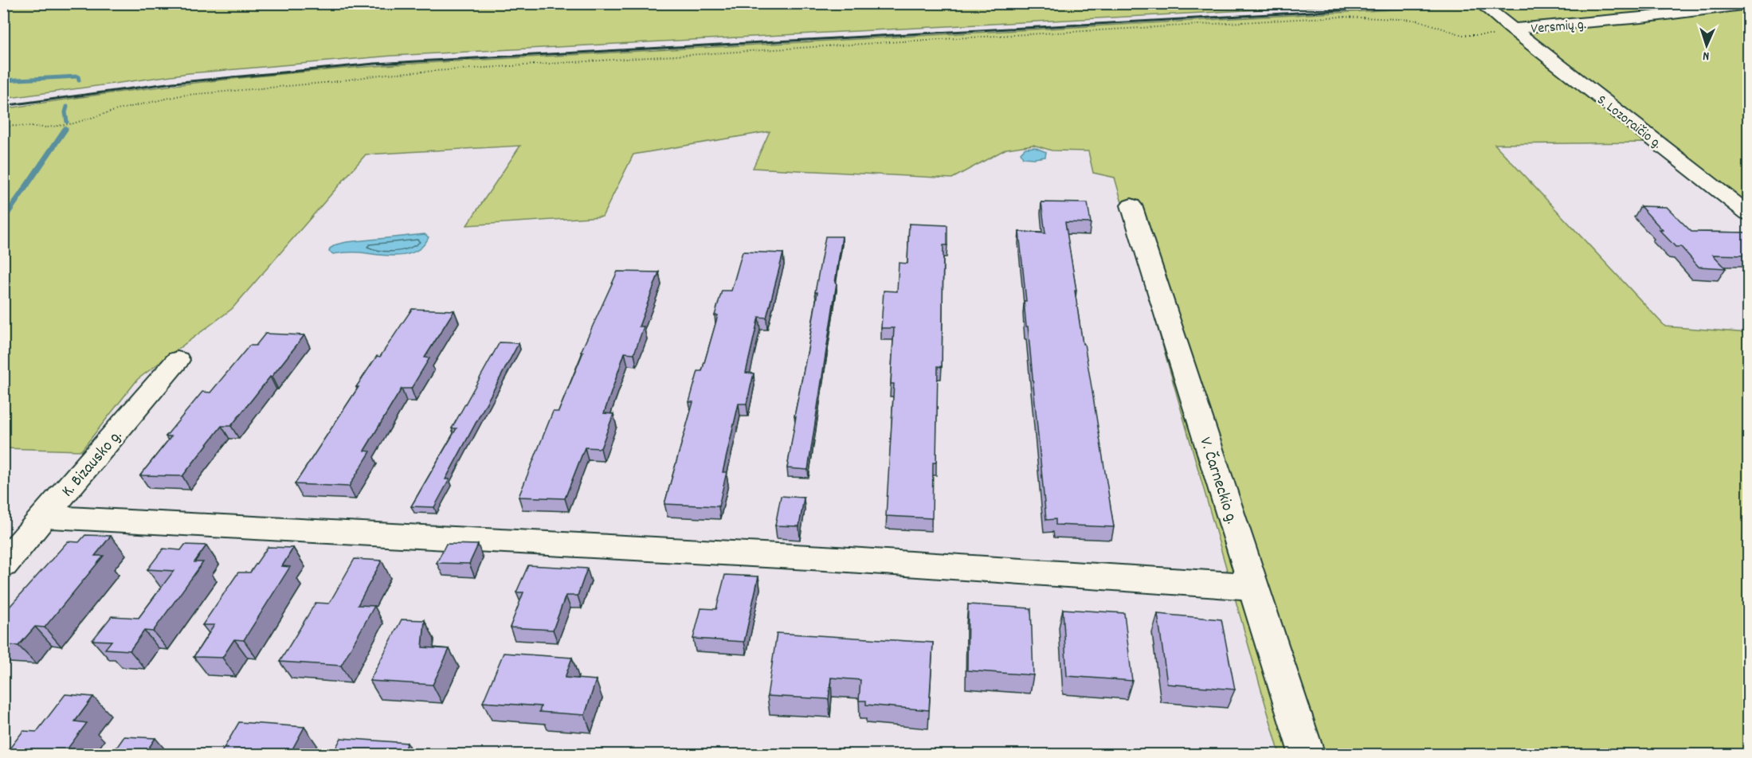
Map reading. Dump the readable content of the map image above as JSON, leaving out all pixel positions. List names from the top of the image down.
{
  "streets": {
    "street": [
      "Versmių g.",
      "S. Lozoraičio g.",
      "K. Bizausko g.",
      "V. Čarneckio g."
    ]
  },
  "crossings": [
    ["Versmių g.", "S. Lozoraičio g."]
  ],
  "north": "bottom"
}
